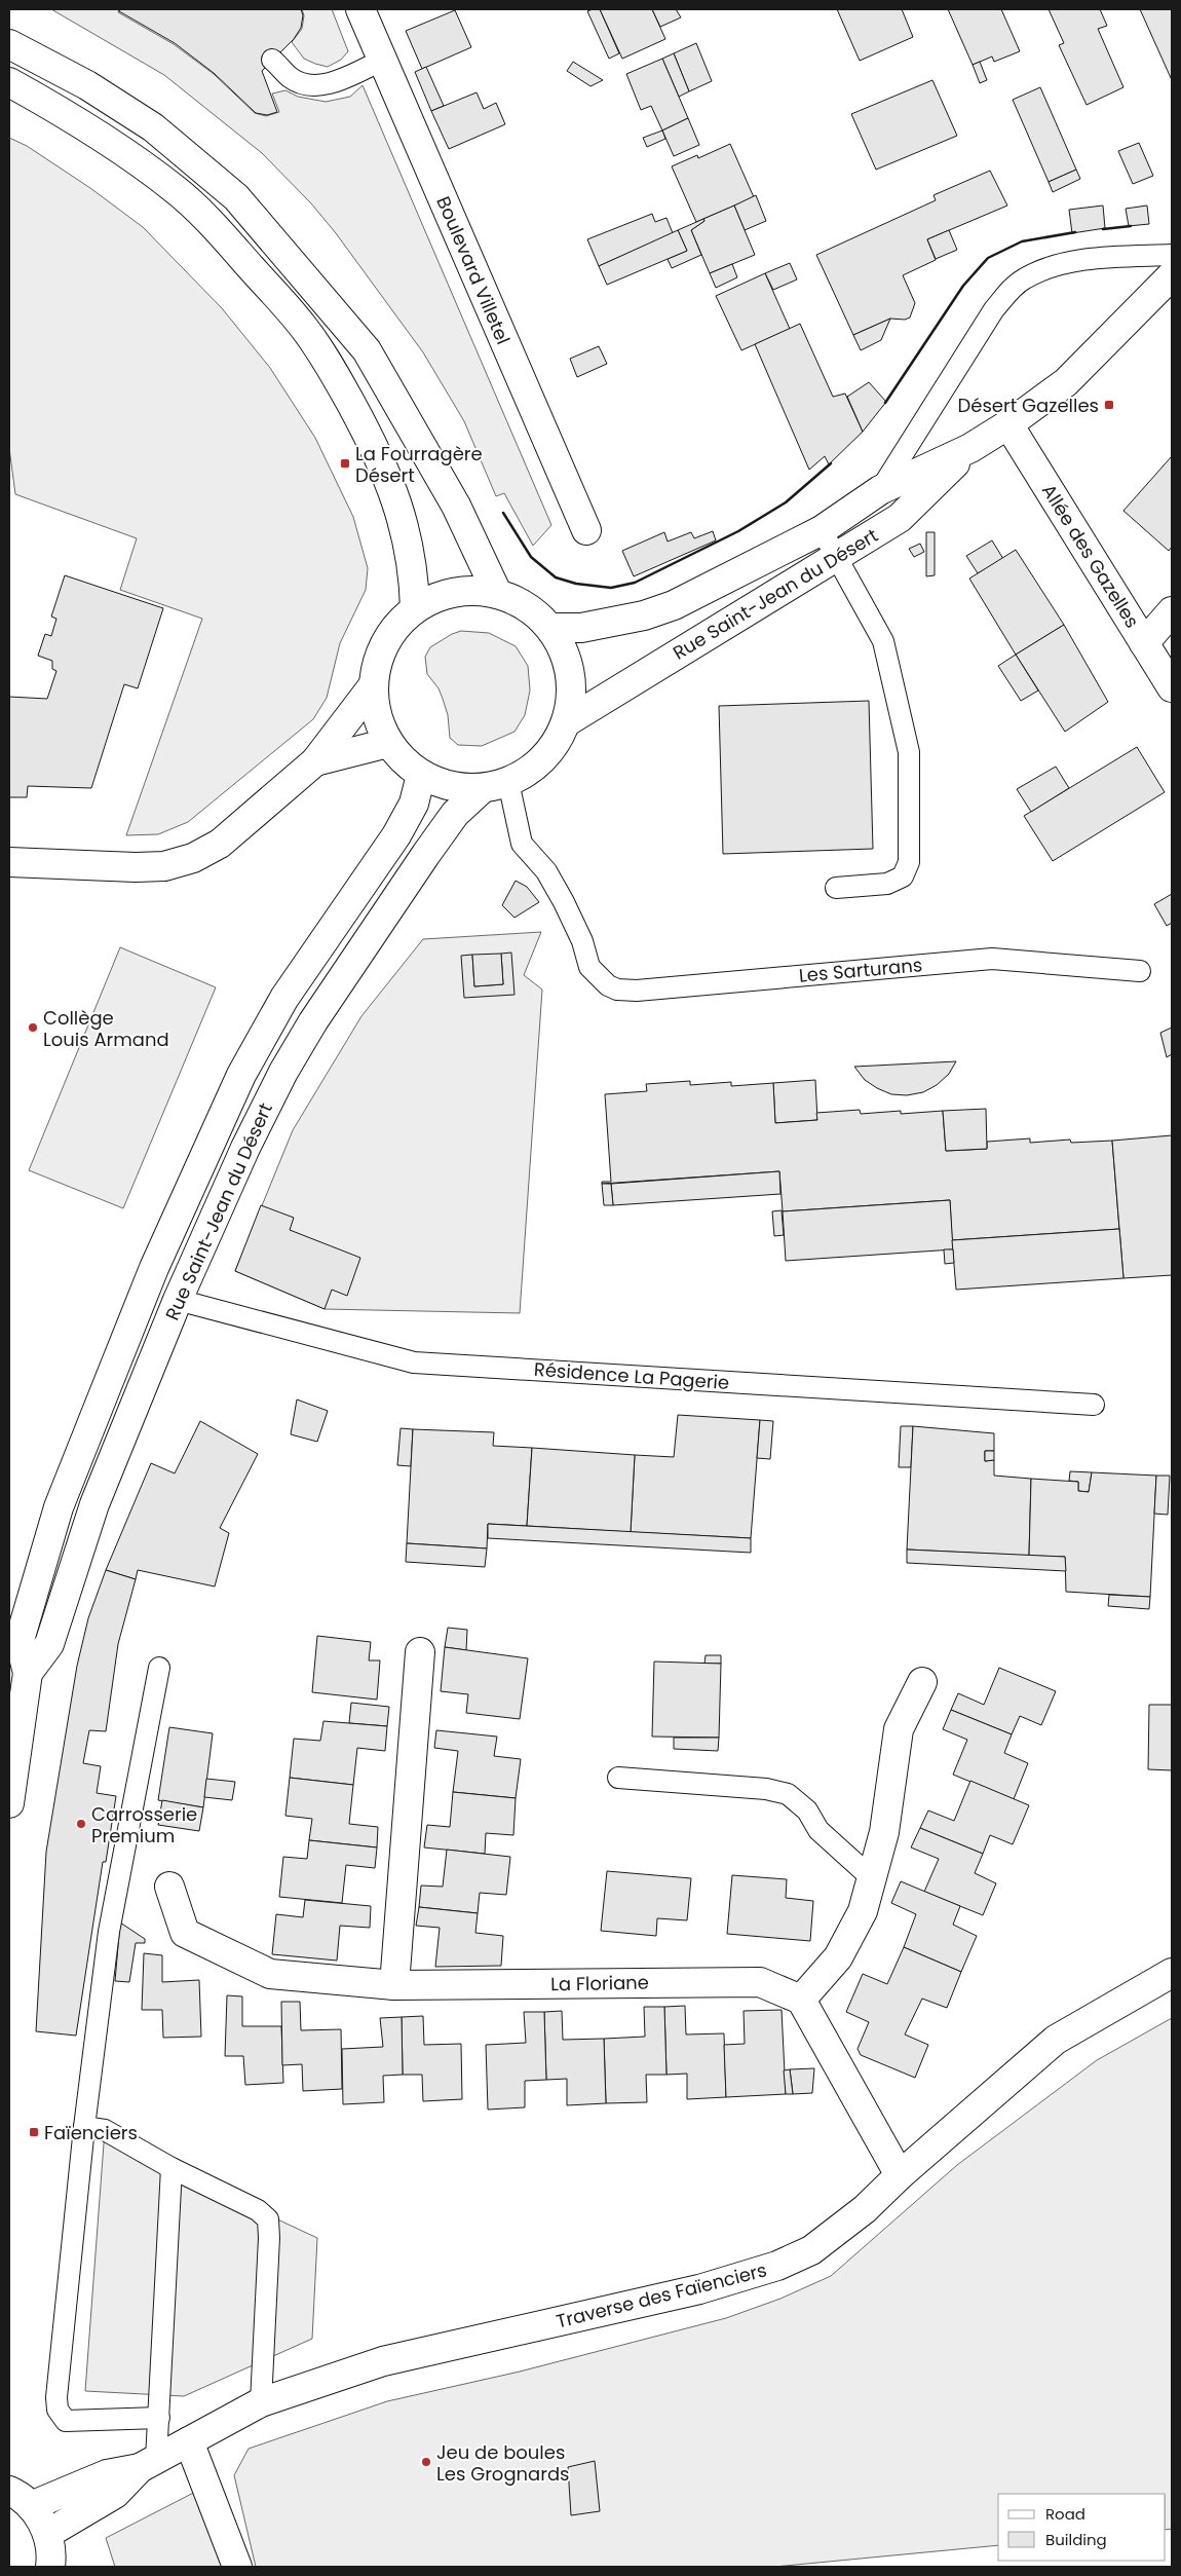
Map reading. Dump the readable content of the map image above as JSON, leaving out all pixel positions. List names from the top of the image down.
{
  "streets": {
    "street": [
      "Boulevard Villetel",
      "Allée des Gazelles",
      "Rue Saint-Jean du Désert",
      "La Floriane",
      "Traverse des Faïenciers"
    ],
    "lane": ["Les Sarturans", "Résidence La Pagerie"]
  },
  "crossings": [
    ["Allée des Gazelles", "Rue Saint-Jean du Désert"],
    ["Rue Saint-Jean du Désert", "Les Sarturans"],
    ["Rue Saint-Jean du Désert", "Résidence La Pagerie"]
  ],
  "places": {
    "transit": ["Désert Gazelles", "La Fourragère Désert", "Faïenciers"],
    "other": ["Collège Louis Armand", "Carrosserie Premium", "Jeu de boules Les Grognards"]
  },
  "legend": ["Road", "Building"]
}
